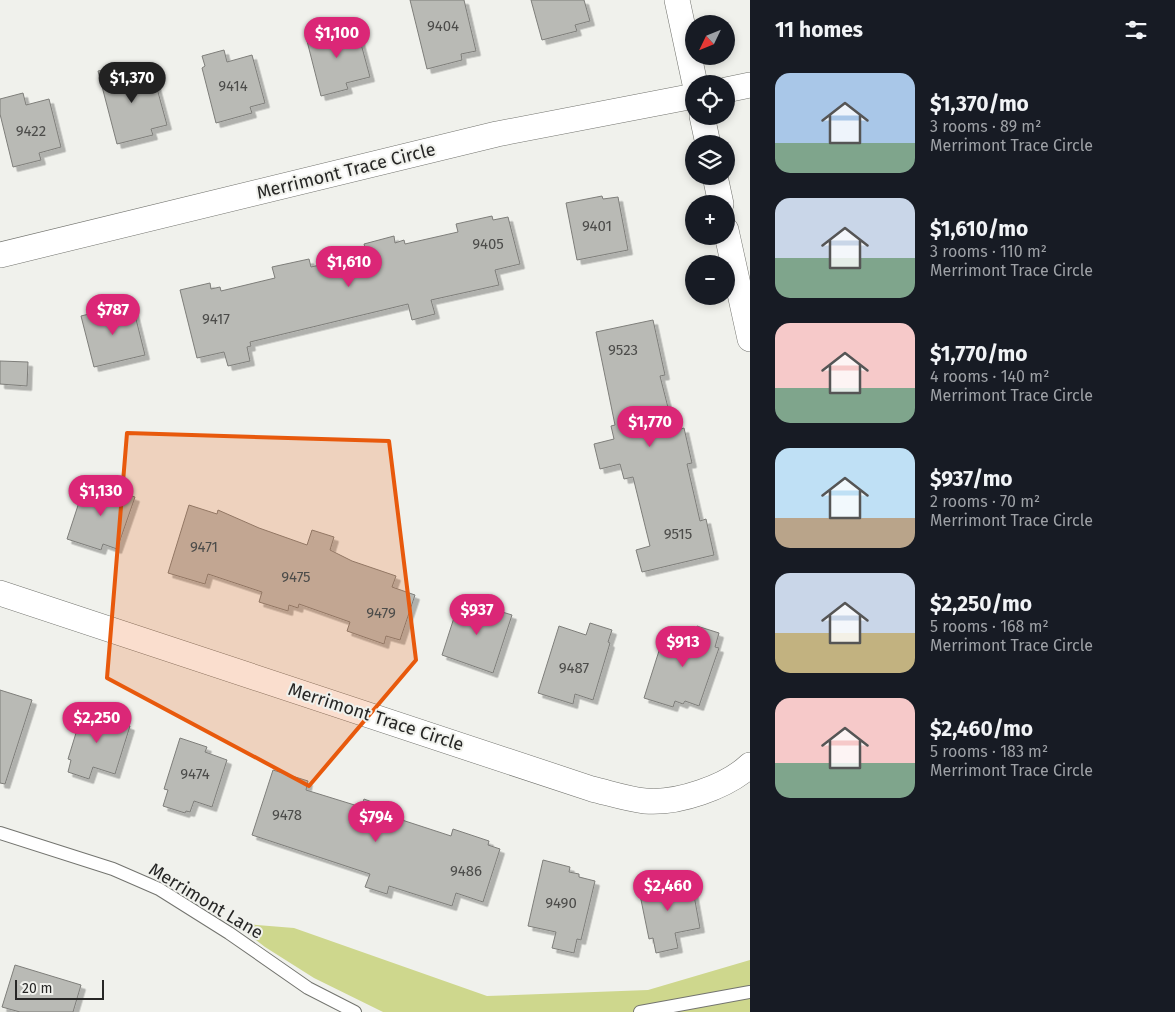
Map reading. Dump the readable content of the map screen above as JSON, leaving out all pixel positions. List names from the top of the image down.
{
  "streets": {
    "street": ["Merrimont Trace Circle"],
    "lane": ["Merrimont Lane"]
  },
  "house_numbers": [
    "9404",
    "9414",
    "9422",
    "9401",
    "9405",
    "9417",
    "9523",
    "9515",
    "9471",
    "9475",
    "9479",
    "9487",
    "9474",
    "9478",
    "9486",
    "9490"
  ],
  "scale_bar": "20 m",
  "north": "bottom left",
  "page": {
    "heading": "11 homes",
    "map_buttons": ["+", "−"],
    "price": [
      "$1,100",
      "$1,370",
      "$1,610",
      "$787",
      "$1,770",
      "$1,130",
      "$937",
      "$913",
      "$2,250",
      "$794",
      "$2,460"
    ],
    "list": [
      {
        "name": "$1,370/mo",
        "note": "3 rooms · 89 m² · Merrimont Trace Circle"
      },
      {
        "name": "$1,610/mo",
        "note": "3 rooms · 110 m² · Merrimont Trace Circle"
      },
      {
        "name": "$1,770/mo",
        "note": "4 rooms · 140 m² · Merrimont Trace Circle"
      },
      {
        "name": "$937/mo",
        "note": "2 rooms · 70 m² · Merrimont Trace Circle"
      },
      {
        "name": "$2,250/mo",
        "note": "5 rooms · 168 m² · Merrimont Trace Circle"
      },
      {
        "name": "$2,460/mo",
        "note": "5 rooms · 183 m² · Merrimont Trace Circle"
      }
    ],
    "scale": "20 m"
  }
}
